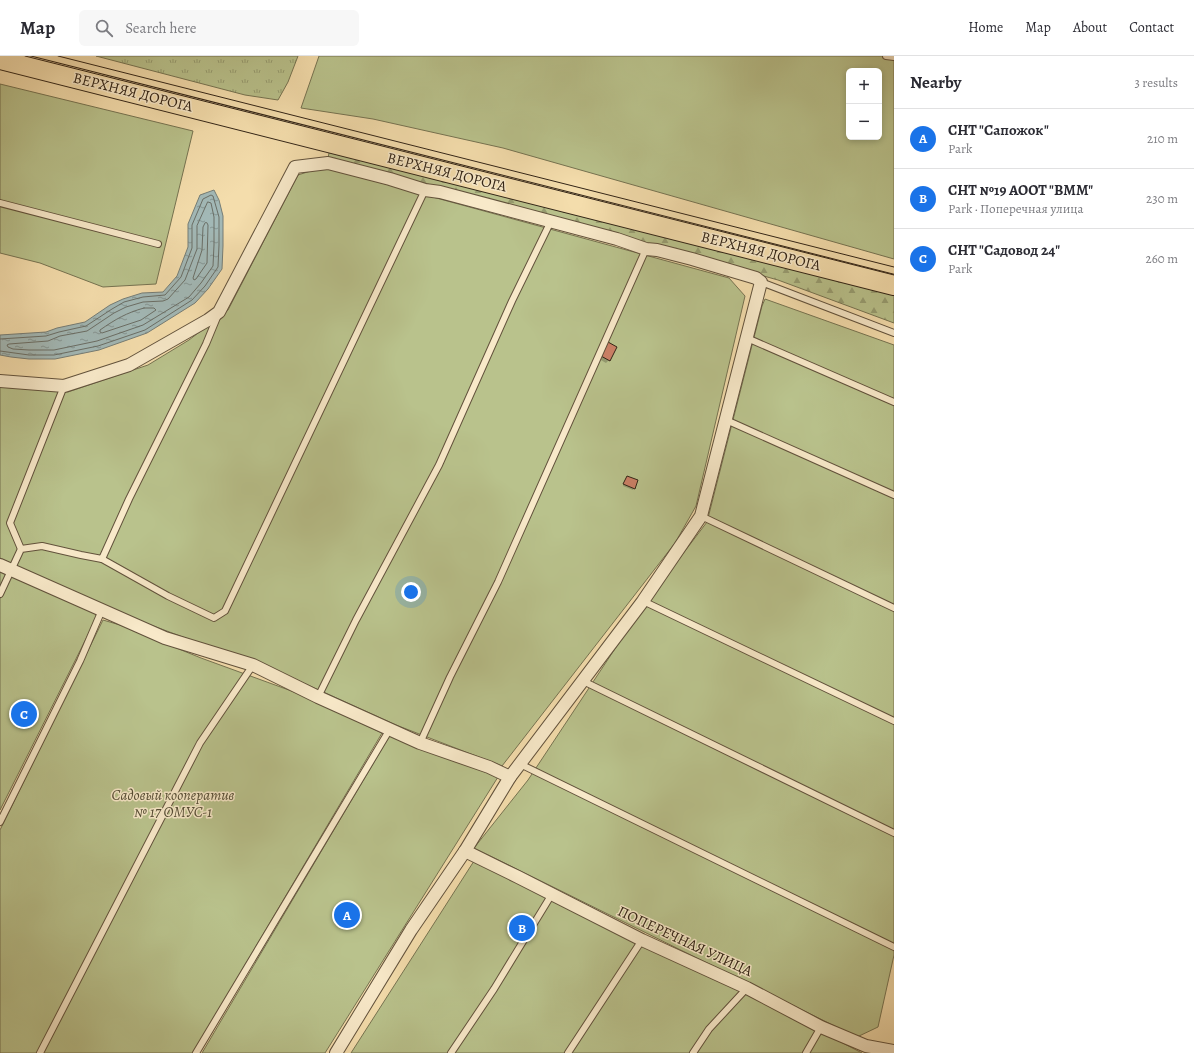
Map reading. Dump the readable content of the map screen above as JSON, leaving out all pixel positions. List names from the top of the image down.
{
  "streets": {
    "main road": ["ВЕРХНЯЯ ДОРОГА"],
    "street": ["ПОПЕРЕЧНАЯ УЛИЦА"]
  },
  "parks": ["Садовый кооператив № 17 ОМУС-1"],
  "page": {
    "header": "Map",
    "search": "Search here",
    "nav": [
      "Home",
      "Map",
      "About",
      "Contact"
    ],
    "heading": ["Nearby", "3 results"],
    "map_buttons": ["+", "−"],
    "list": [
      {
        "mark": "A",
        "name": "СНТ \"Сапожок\"",
        "note": "Park",
        "value": "210 m"
      },
      {
        "mark": "B",
        "name": "СНТ №19 АООТ \"ВММ\"",
        "note": "Park · Поперечная улица",
        "value": "230 m"
      },
      {
        "mark": "C",
        "name": "СНТ \"Садовод 24\"",
        "note": "Park",
        "value": "260 m"
      }
    ],
    "pins": ["C", "A", "B"]
  }
}
